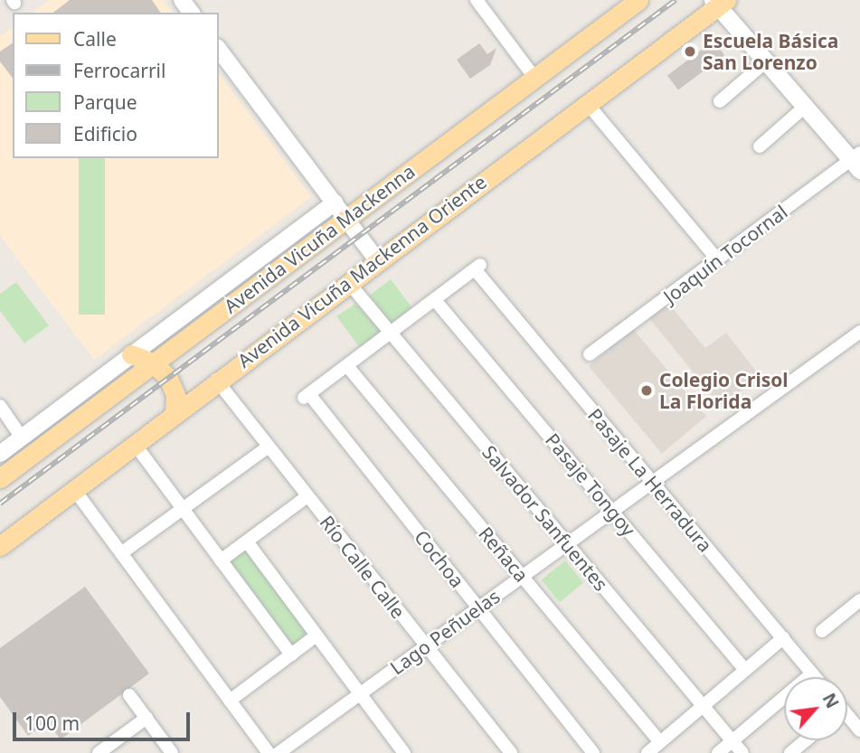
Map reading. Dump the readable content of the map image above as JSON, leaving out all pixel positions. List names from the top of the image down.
{
  "streets": {
    "main road": ["Avenida Vicuña Mackenna", "Avenida Vicuña Mackenna Oriente"],
    "street": [
      "Joaquín Tocornal",
      "Pasaje La Herradura",
      "Pasaje Tongoy",
      "Salvador Sanfuentes",
      "Reñaca",
      "Cochoa",
      "Río Calle Calle",
      "Lago Peñuelas"
    ]
  },
  "crossings": [
    ["Avenida Vicuña Mackenna Oriente", "Salvador Sanfuentes"],
    ["Avenida Vicuña Mackenna Oriente", "Río Calle Calle"],
    ["Pasaje La Herradura", "Pasaje Tongoy"],
    ["Pasaje La Herradura", "Lago Peñuelas"],
    ["Pasaje Tongoy", "Lago Peñuelas"],
    ["Salvador Sanfuentes", "Lago Peñuelas"],
    ["Reñaca", "Cochoa"],
    ["Reñaca", "Lago Peñuelas"],
    ["Cochoa", "Lago Peñuelas"],
    ["Río Calle Calle", "Lago Peñuelas"]
  ],
  "places": ["Escuela Básica San Lorenzo", "Colegio Crisol La Florida"],
  "legend": [
    "Calle",
    "Ferrocarril",
    "Parque",
    "Edificio"
  ],
  "scale_bar": "100 m",
  "north": "top right"
}
